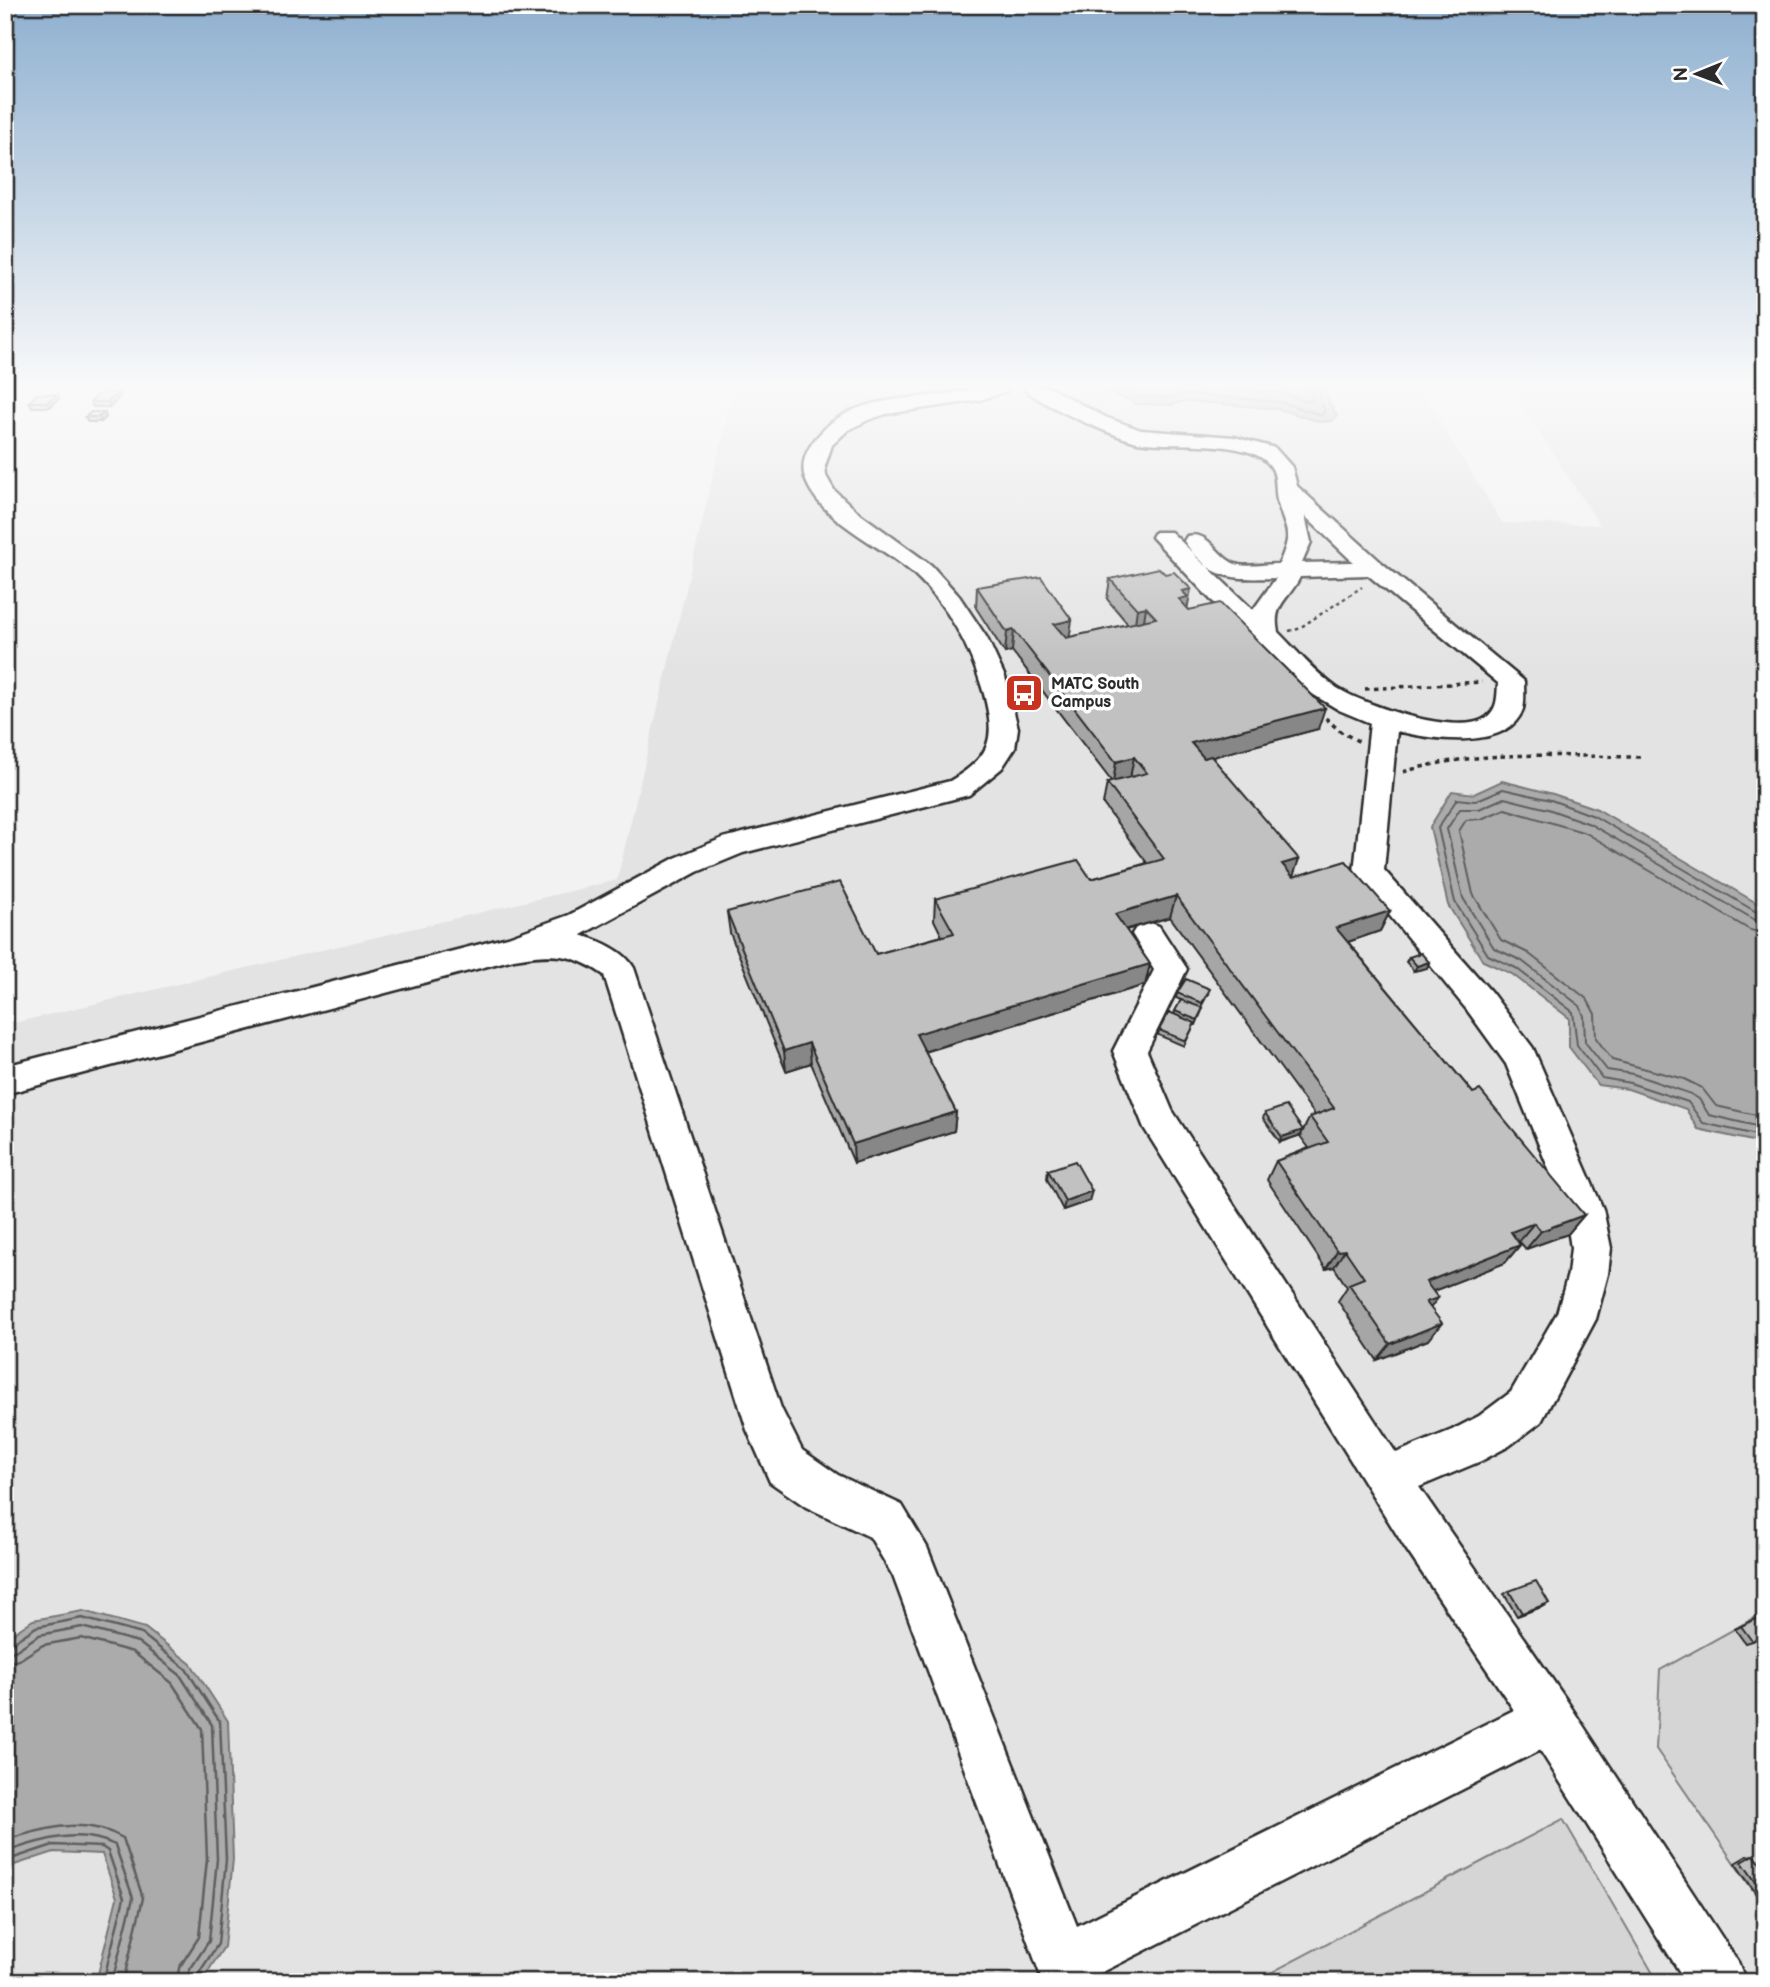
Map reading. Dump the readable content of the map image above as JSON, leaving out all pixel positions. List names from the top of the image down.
{
  "places": {
    "bus stop": ["MATC South Campus"]
  },
  "north": "left"
}
